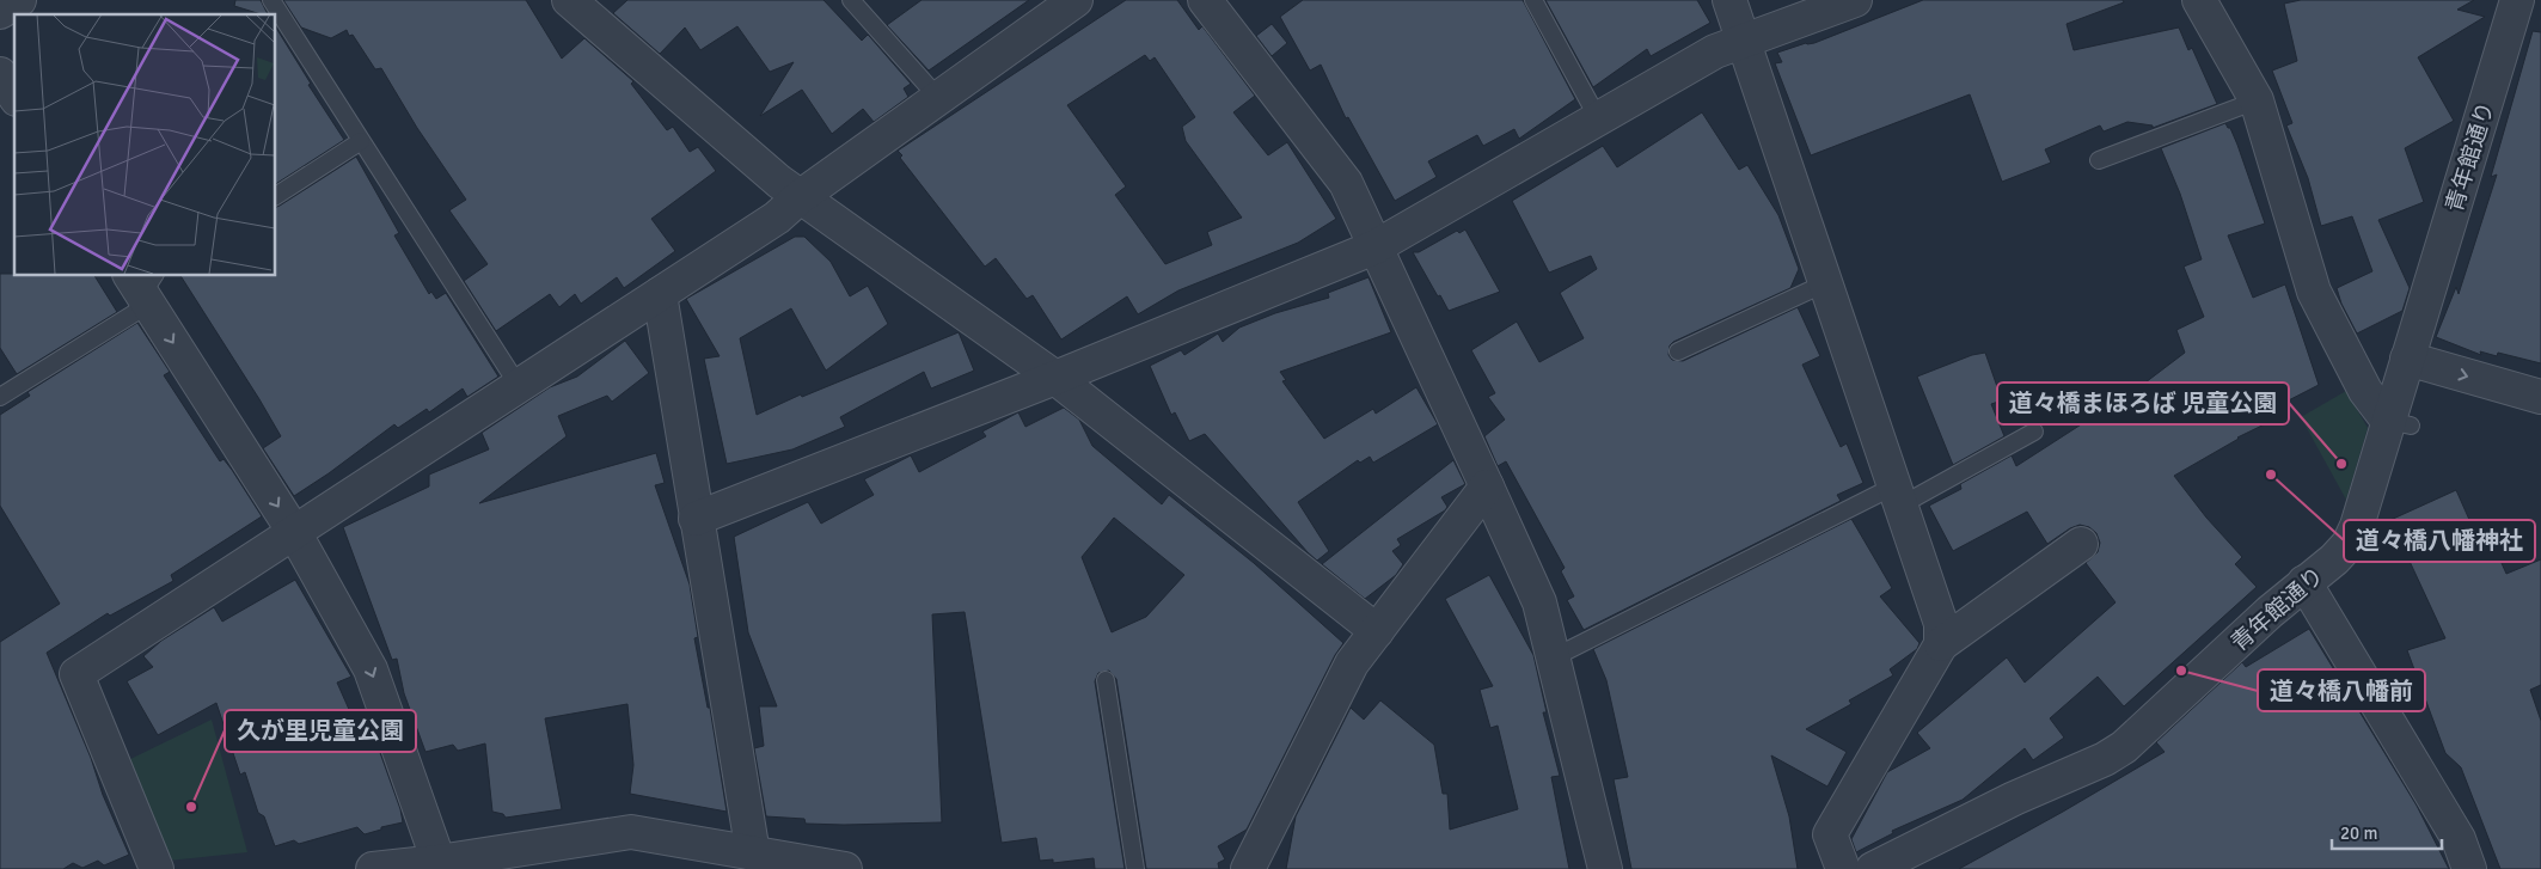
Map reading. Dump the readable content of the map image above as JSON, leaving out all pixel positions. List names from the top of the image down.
{
  "streets": {
    "street": ["青年館通り"]
  },
  "places": [
    "道々橋まほろば 児童公園",
    "道々橋八幡神社",
    "道々橋八幡前",
    "久が里児童公園"
  ],
  "scale_bar": "20 m"
}
